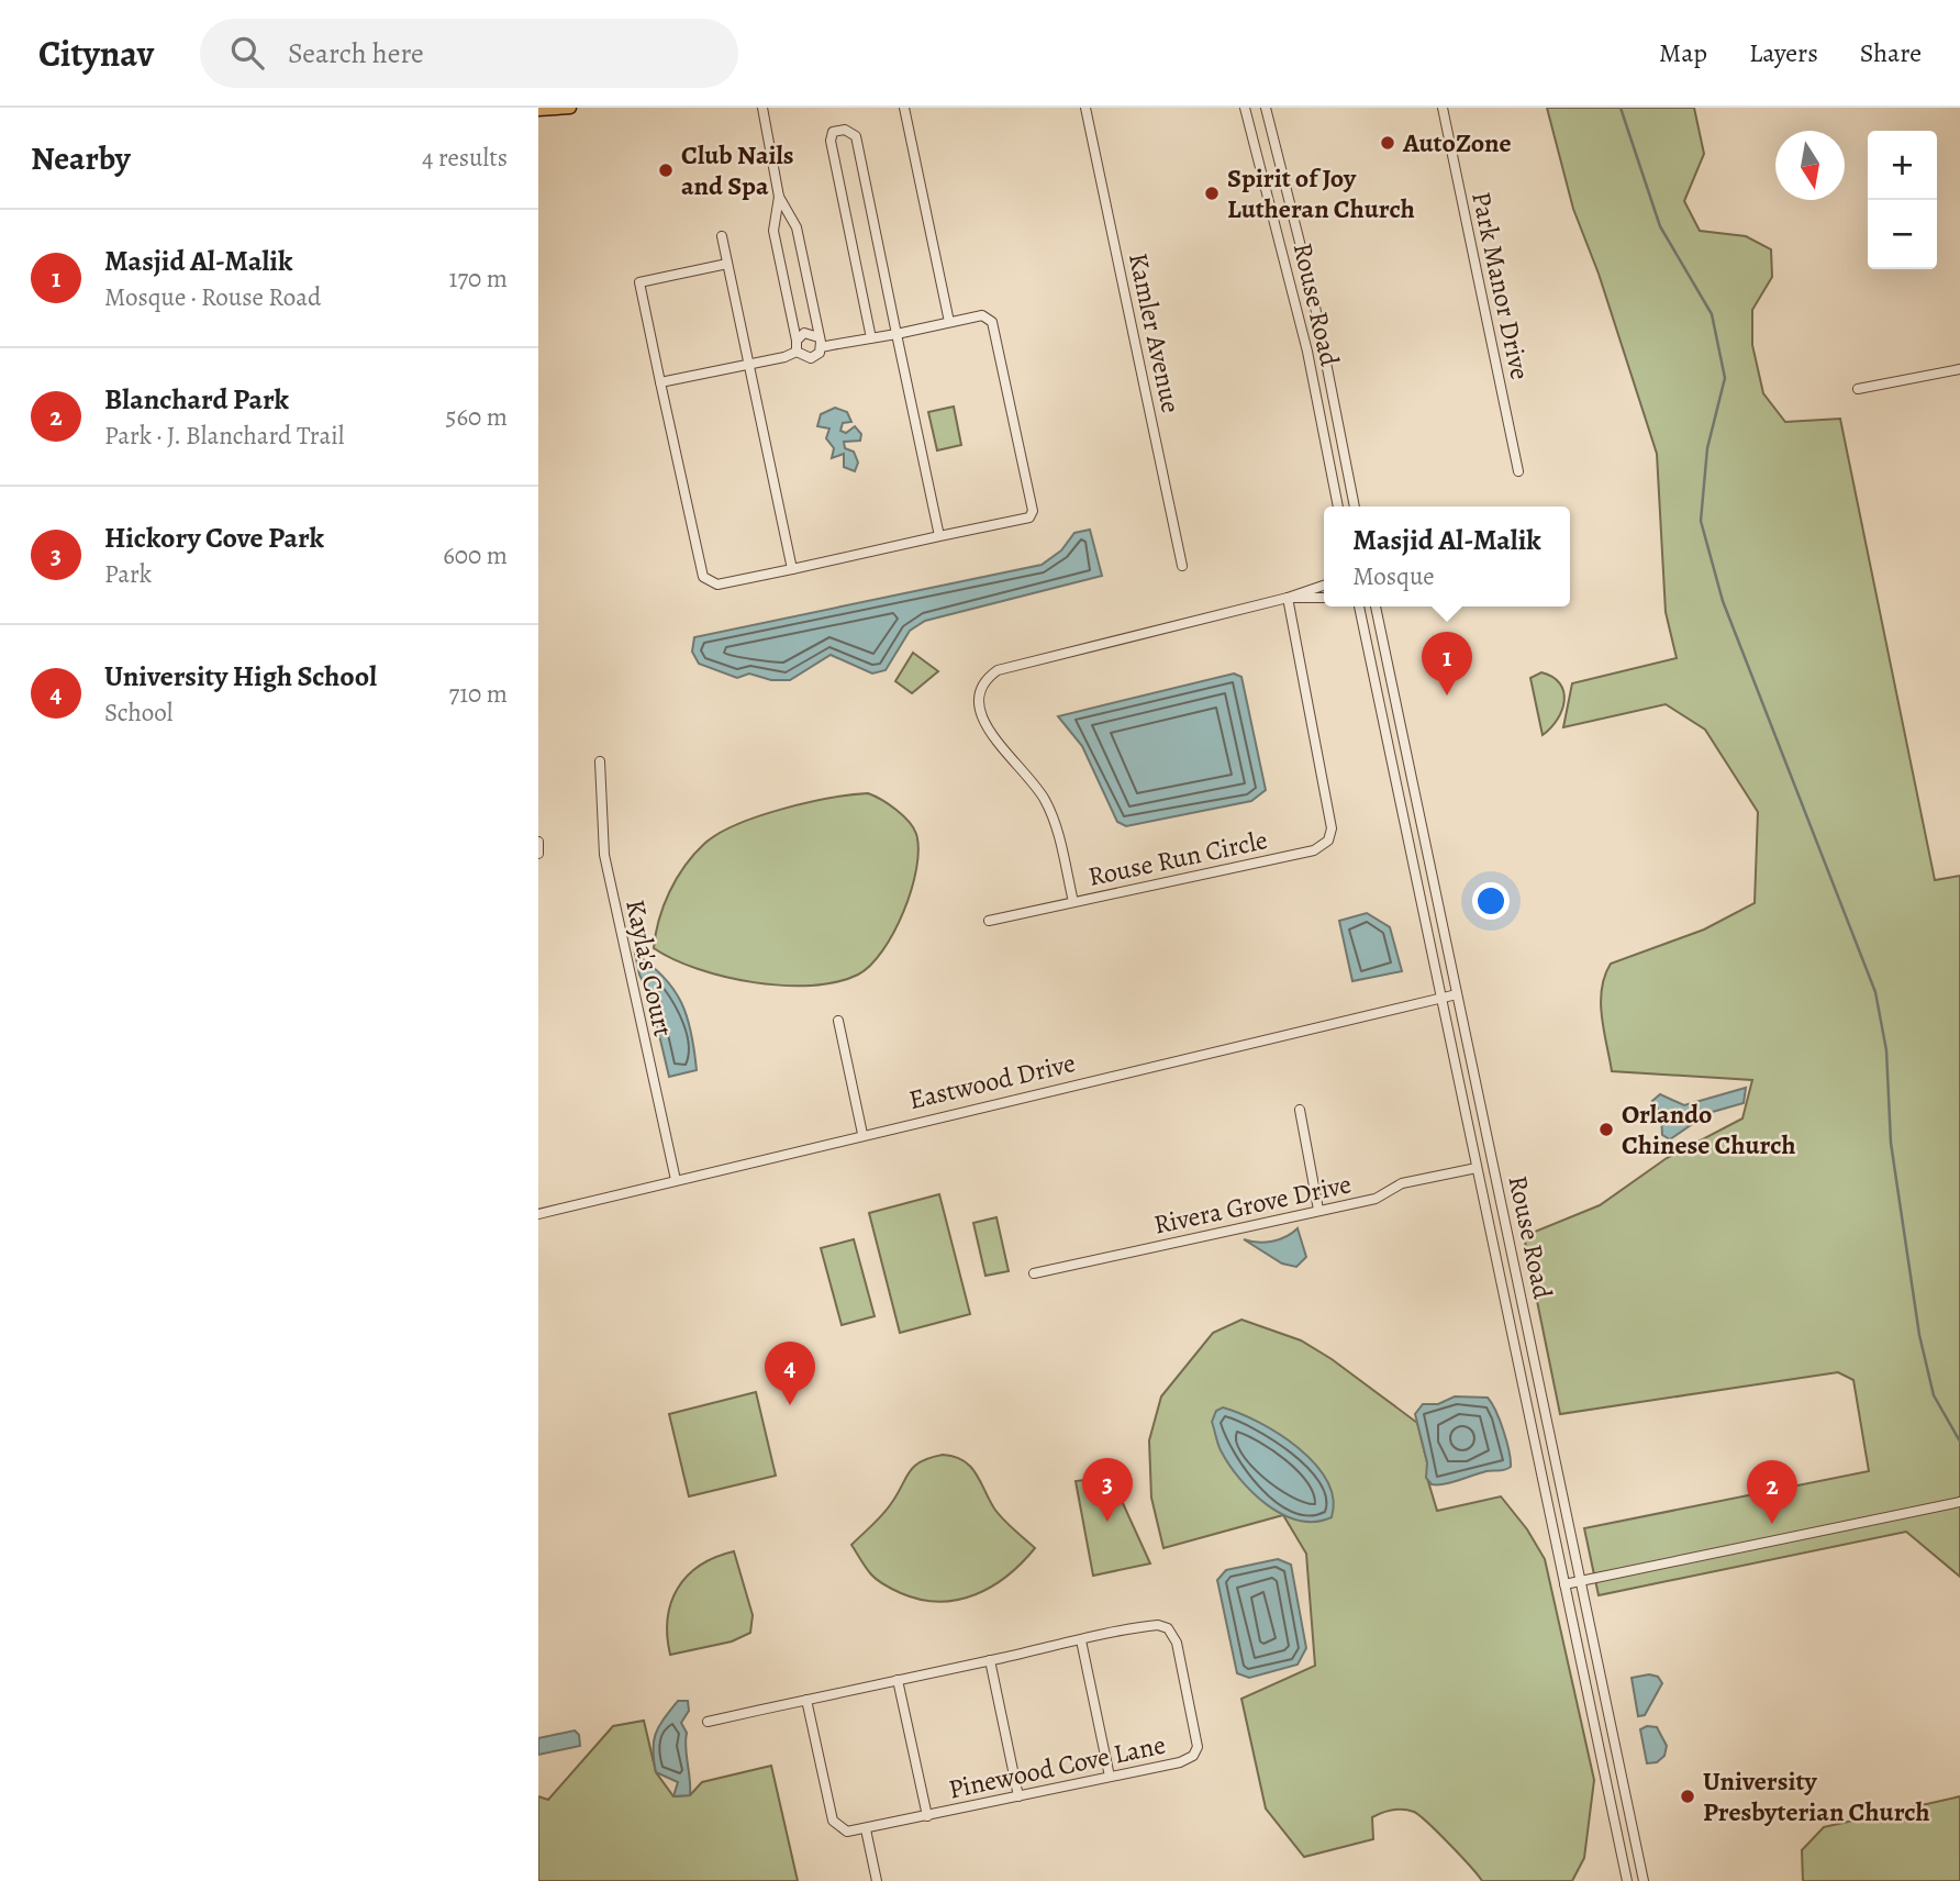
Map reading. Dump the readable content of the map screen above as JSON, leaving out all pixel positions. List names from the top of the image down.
{
  "streets": {
    "street": [
      "Park Manor Drive",
      "Rouse Road",
      "Kamler Avenue",
      "Rouse Run Circle",
      "Kayla's Court",
      "Eastwood Drive",
      "Rivera Grove Drive",
      "Pinewood Cove Lane"
    ]
  },
  "crossings": [
    ["Rouse Road", "Eastwood Drive"],
    ["Rouse Road", "Rivera Grove Drive"],
    ["Kayla's Court", "Eastwood Drive"]
  ],
  "places": [
    "AutoZone",
    "Club Nails and Spa",
    "Spirit of Joy Lutheran Church",
    "Orlando Chinese Church",
    "University Presbyterian Church"
  ],
  "north": "bottom",
  "page": {
    "header": "Citynav",
    "search": "Search here",
    "nav": ["Map", "Layers", "Share"],
    "heading": ["Nearby", "4 results"],
    "map_buttons": ["+", "−"],
    "list": [
      {
        "mark": "1",
        "name": "Masjid Al-Malik",
        "note": "Mosque · Rouse Road",
        "value": "170 m"
      },
      {
        "mark": "2",
        "name": "Blanchard Park",
        "note": "Park · J. Blanchard Trail",
        "value": "560 m"
      },
      {
        "mark": "3",
        "name": "Hickory Cove Park",
        "note": "Park",
        "value": "600 m"
      },
      {
        "mark": "4",
        "name": "University High School",
        "note": "School",
        "value": "710 m"
      }
    ],
    "popup": ["Masjid Al-Malik", "Mosque"],
    "pins": [
      "1",
      "4",
      "3",
      "2"
    ]
  }
}
